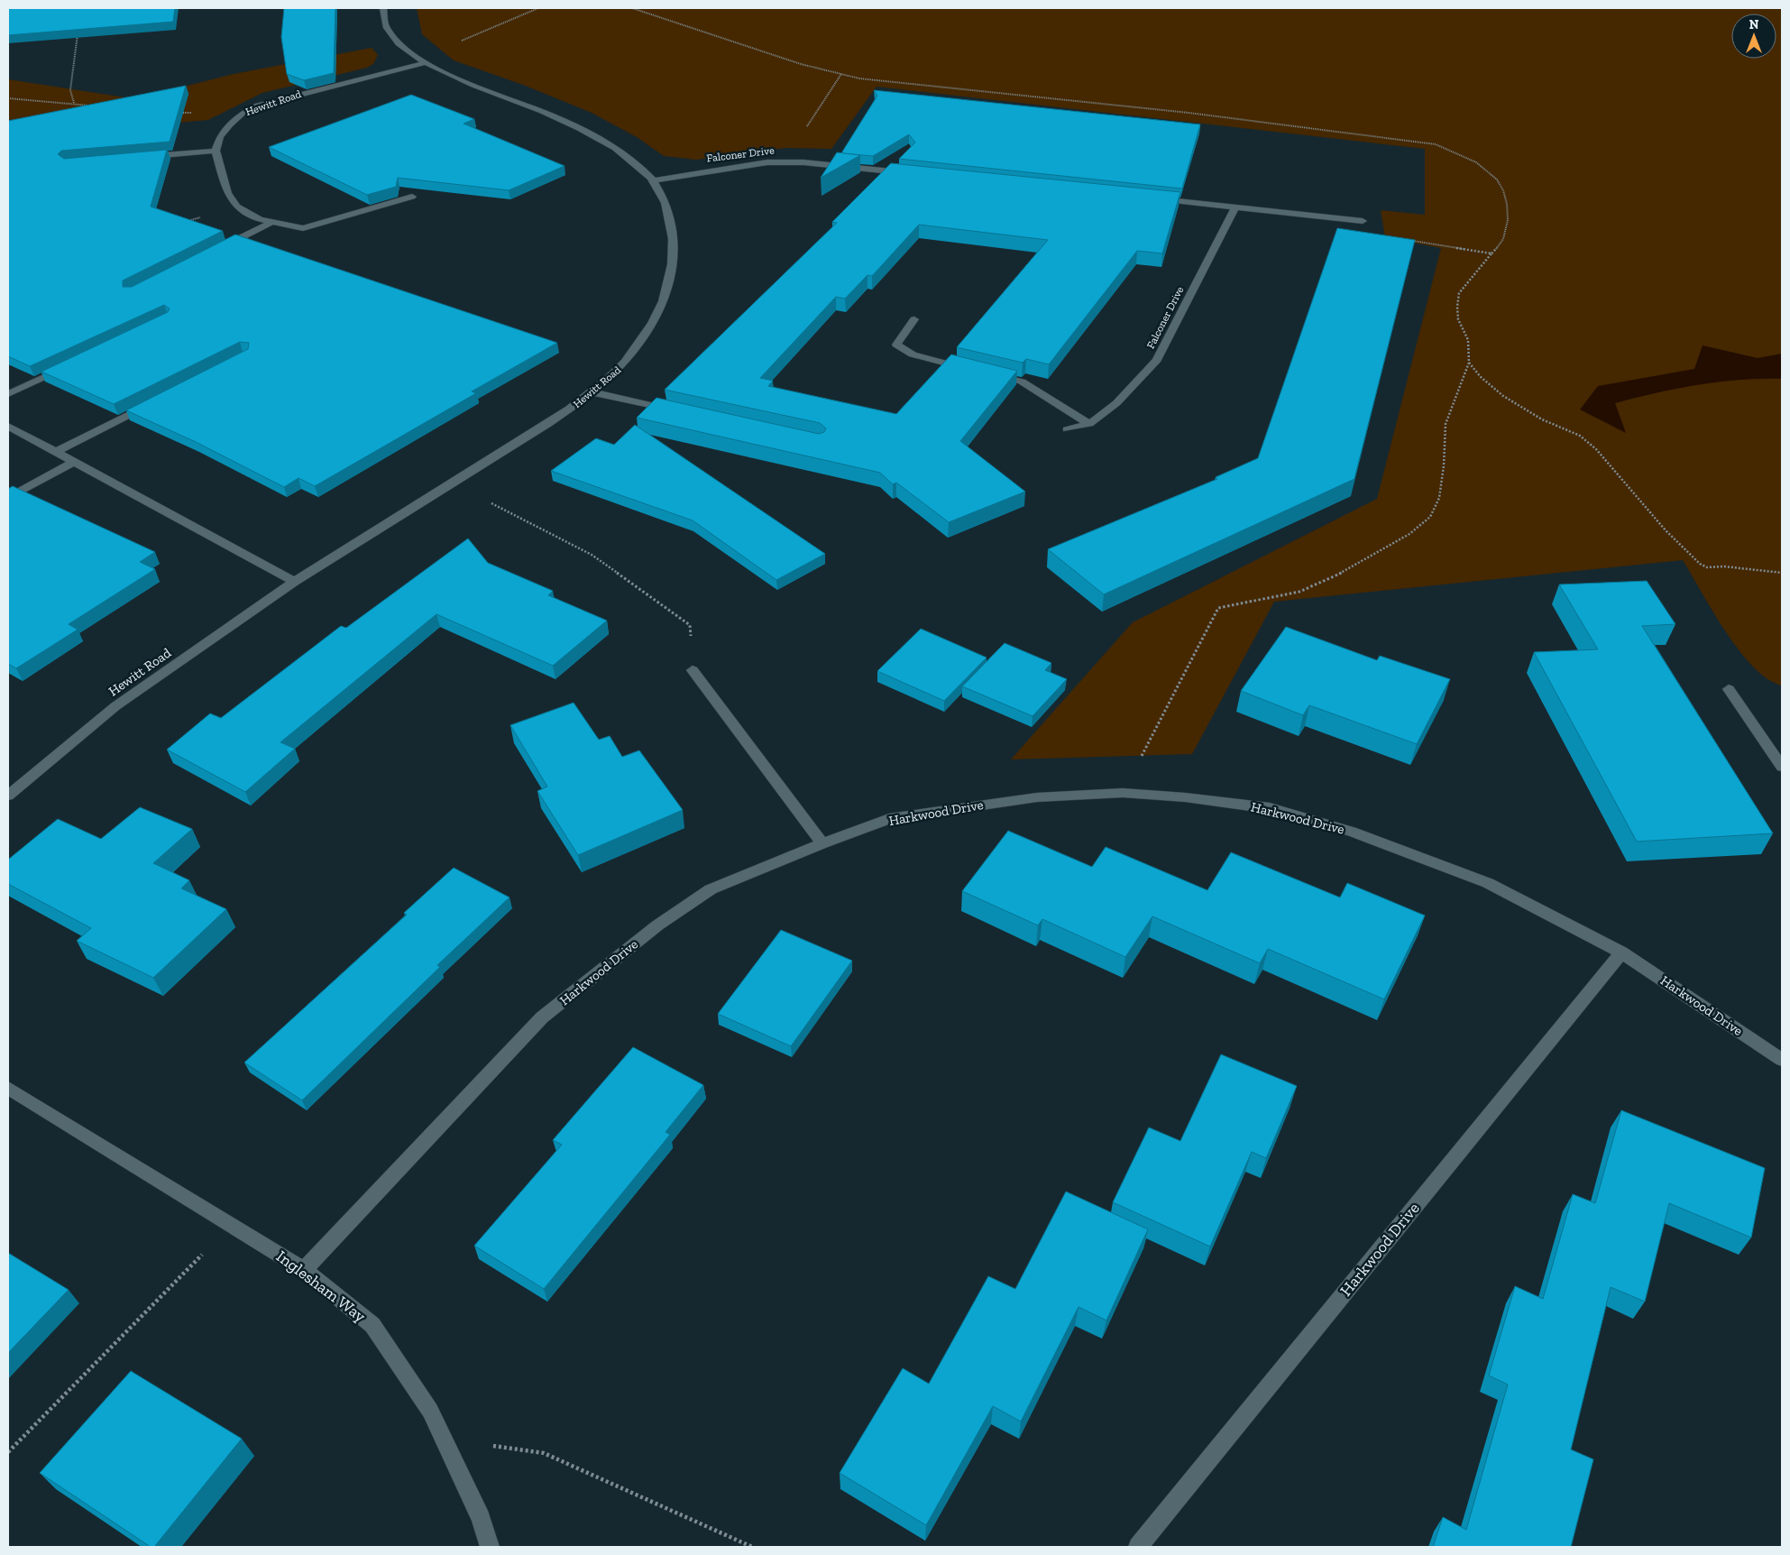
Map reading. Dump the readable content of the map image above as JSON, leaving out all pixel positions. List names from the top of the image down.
{
  "streets": {
    "street": [
      "Hewitt Road",
      "Falconer Drive",
      "Harkwood Drive",
      "Inglesham Way"
    ]
  },
  "crossings": [
    ["Hewitt Road", "Falconer Drive"],
    ["Harkwood Drive", "Inglesham Way"]
  ],
  "north": "top"
}
